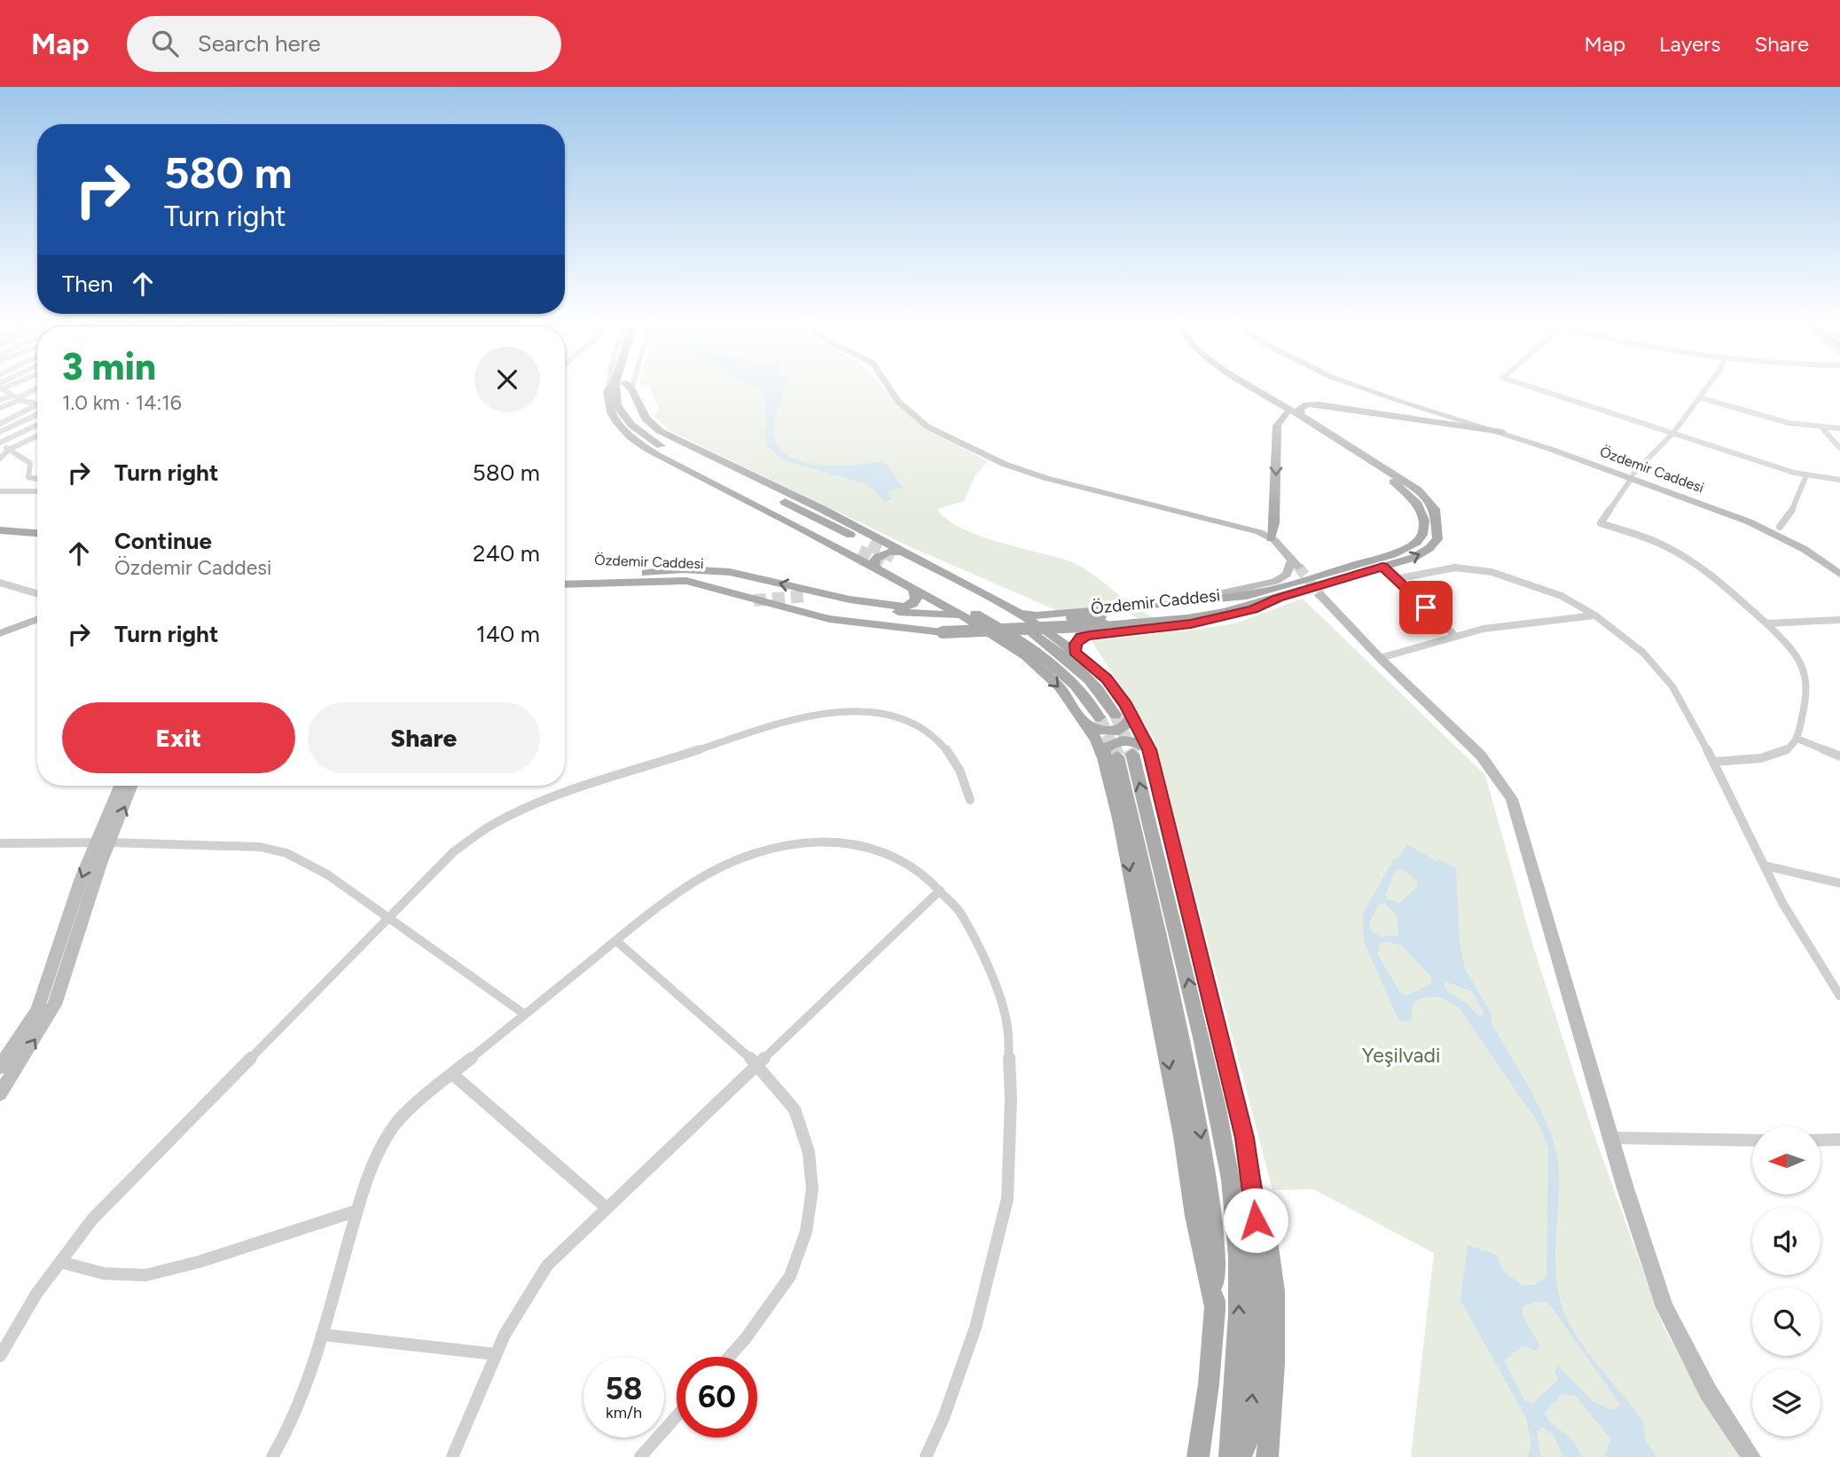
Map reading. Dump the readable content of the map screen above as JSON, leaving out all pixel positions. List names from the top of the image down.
{
  "streets": {
    "main road": ["Özdemir Caddesi"]
  },
  "parks": ["Yeşilvadi"],
  "north": "left",
  "page": {
    "header": "Map",
    "search": "Search here",
    "nav": ["Map", "Layers", "Share"],
    "turn": ["580 m", "Turn right"],
    "then": "Then",
    "heading": ["3 min", "1.0 km · 14:16"],
    "list": [
      {
        "name": "Turn right",
        "value": "580 m"
      },
      {
        "name": "Continue",
        "note": "Özdemir Caddesi",
        "value": "240 m"
      },
      {
        "name": "Turn right",
        "value": "140 m"
      }
    ],
    "buttons": ["Exit", "Share"],
    "speed": "58 km/h",
    "limit": "60"
  }
}
